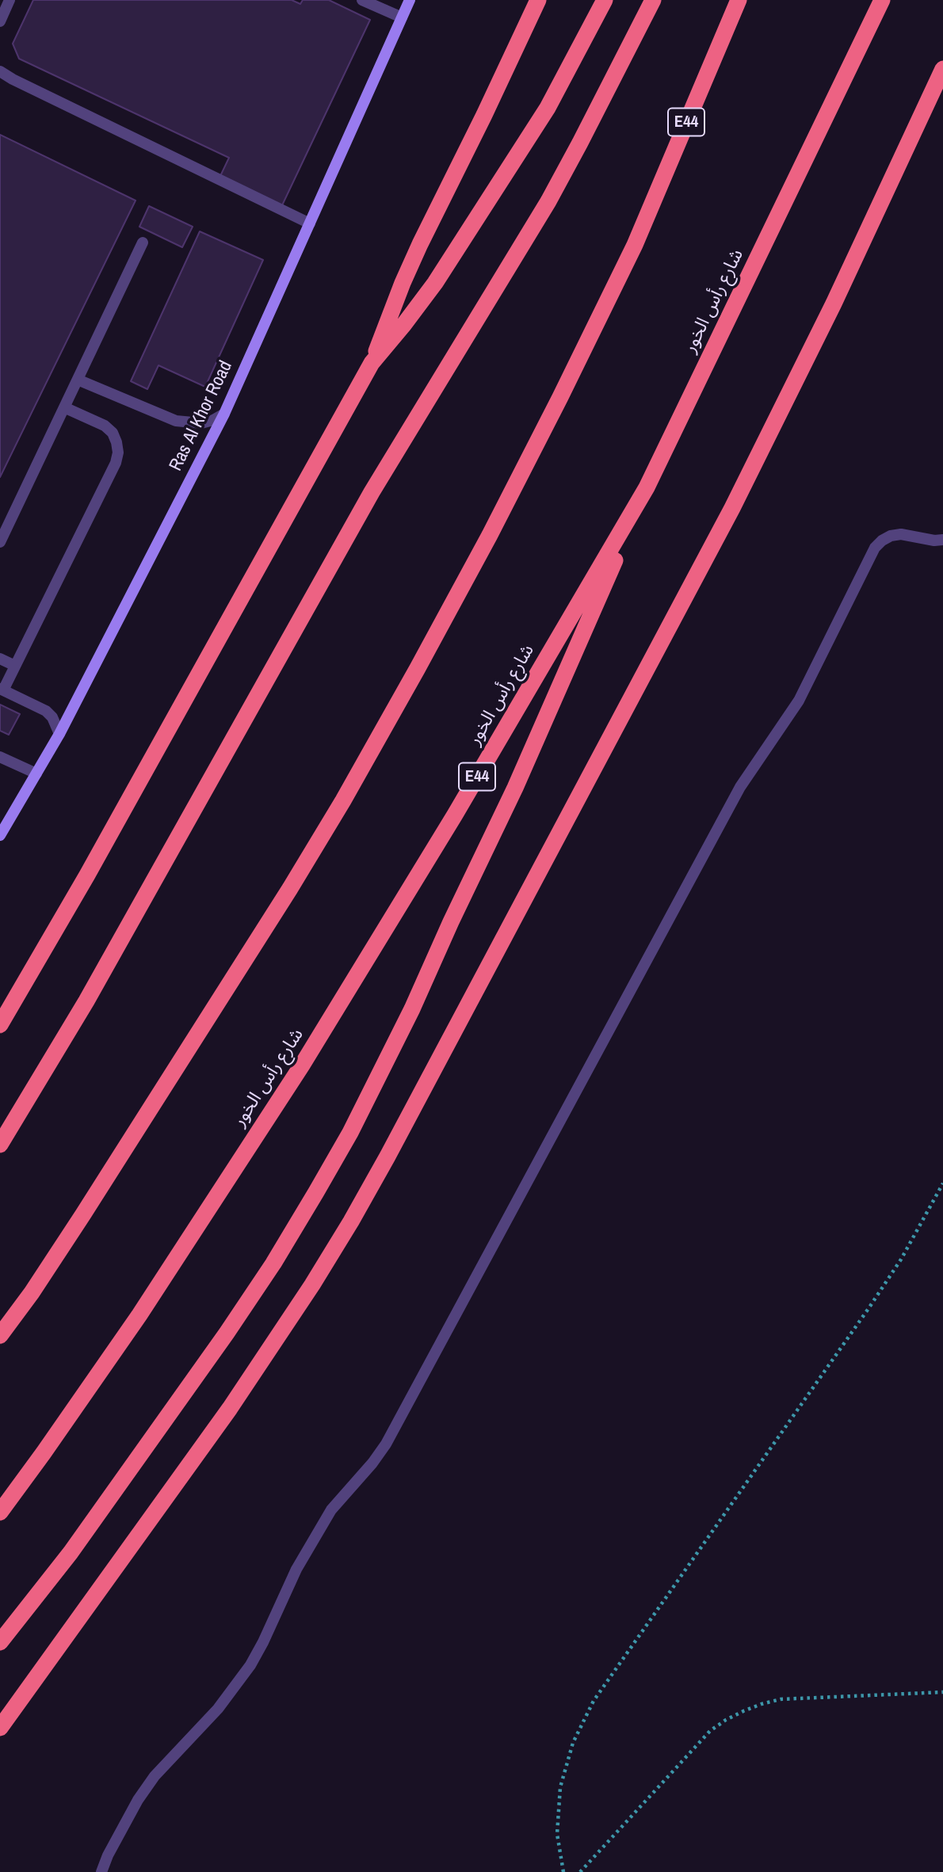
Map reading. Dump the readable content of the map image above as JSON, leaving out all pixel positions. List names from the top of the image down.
{
  "streets": {
    "highway": ["E44", "شارع رأس الخور"],
    "street": ["Ras Al Khor Road"]
  }
}
